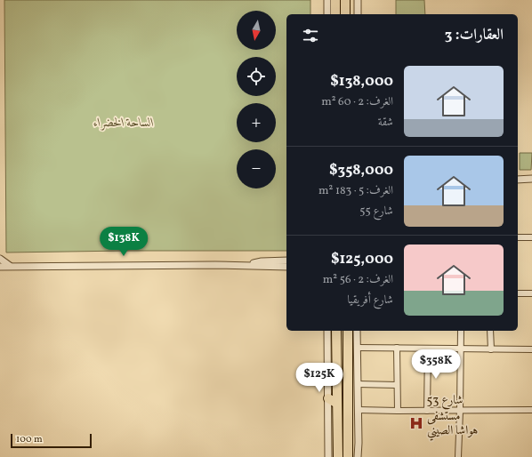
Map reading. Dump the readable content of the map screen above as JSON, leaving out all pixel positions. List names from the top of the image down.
{
  "streets": {
    "street": ["شارع 53"]
  },
  "parks": ["الساحة الخضراء"],
  "places": {
    "hospital": ["مستشفى هواشا الصيني"]
  },
  "scale_bar": "100 m",
  "north": "bottom",
  "page": {
    "map_buttons": ["+", "−"],
    "heading": "العقارات: 3",
    "list": [
      {
        "name": "$138,000",
        "note": "الغرف: 2 · 60 m² · شقة"
      },
      {
        "name": "$358,000",
        "note": "الغرف: 5 · 183 m² · شارع 55"
      },
      {
        "name": "$125,000",
        "note": "الغرف: 2 · 56 m² · شارع أفريقيا"
      }
    ],
    "price": ["$138K", "$358K", "$125K"],
    "scale": "100 m"
  }
}
